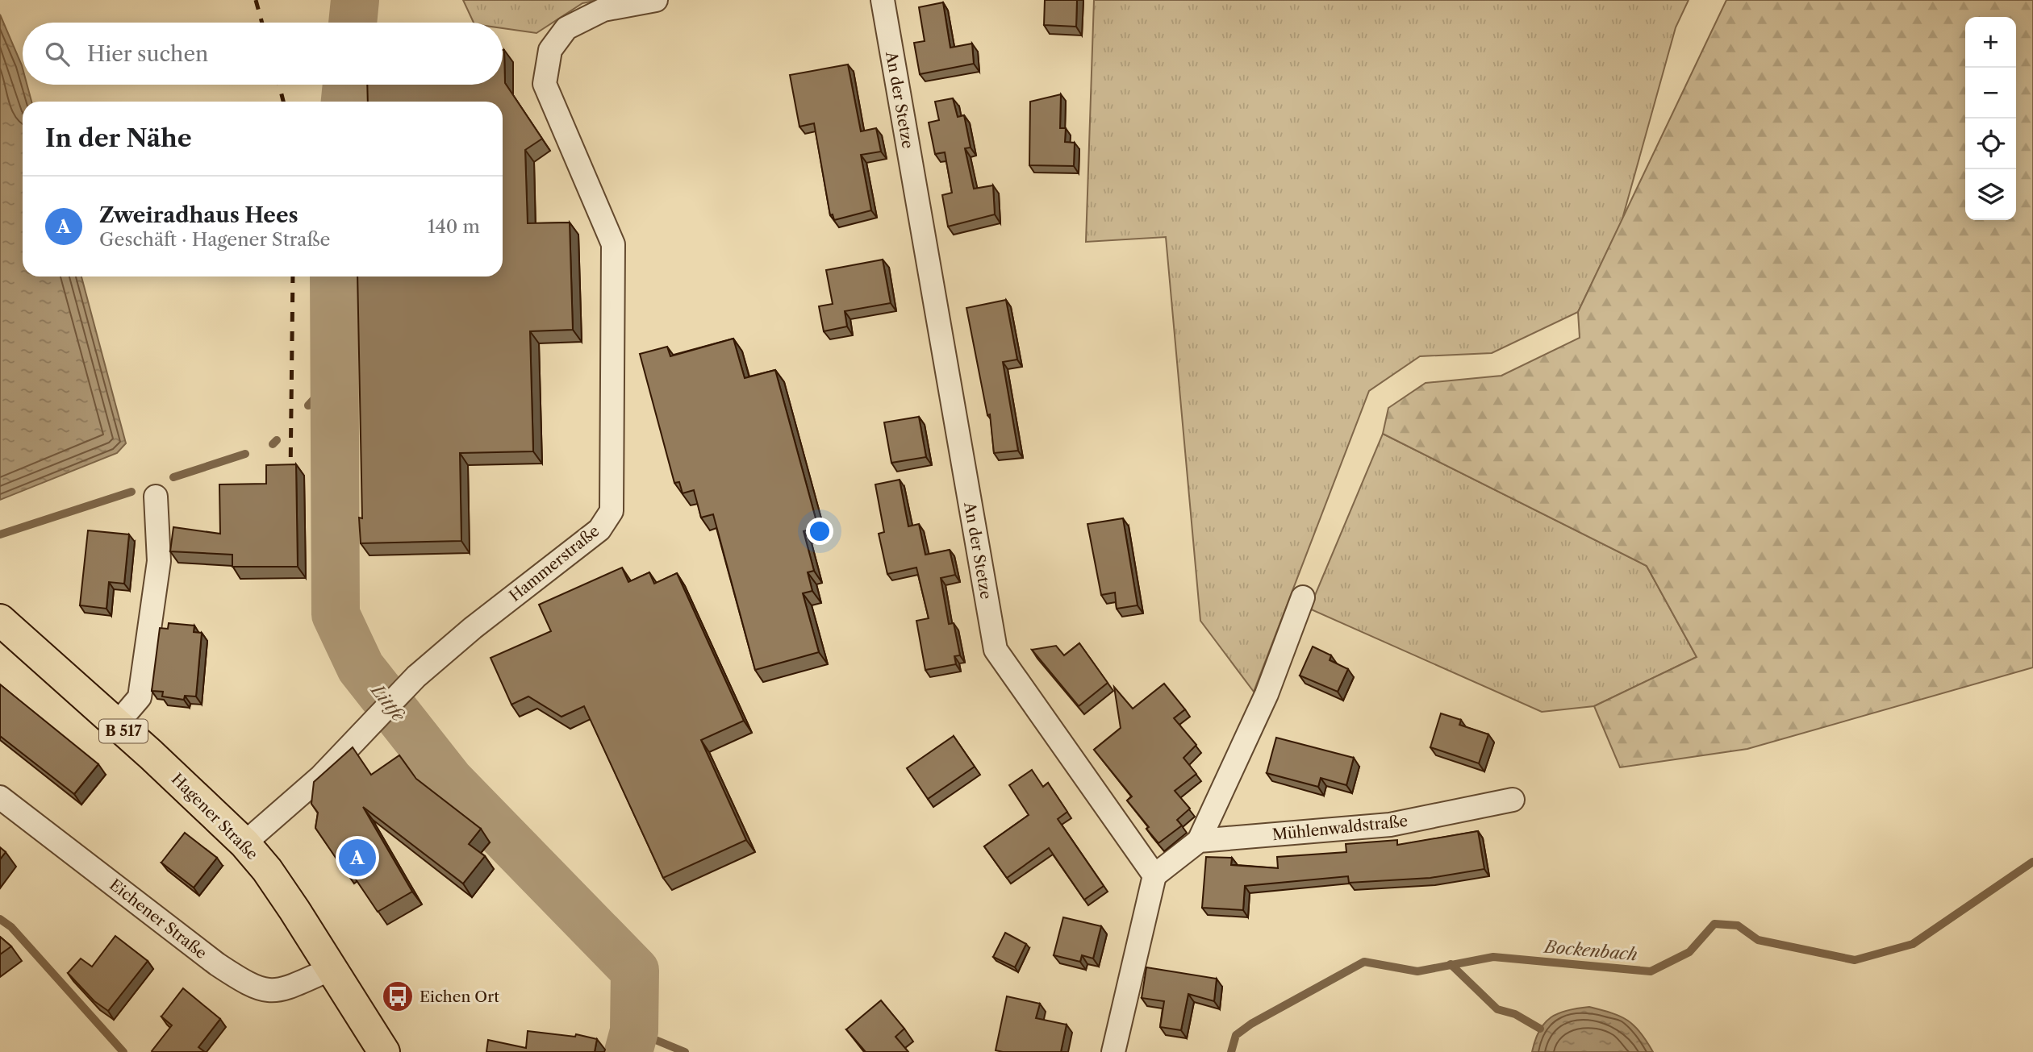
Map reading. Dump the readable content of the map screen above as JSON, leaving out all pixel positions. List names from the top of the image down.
{
  "streets": {
    "main road": ["B 517", "Hagener Straße"],
    "street": [
      "An der Stetze",
      "Hammerstraße",
      "Mühlenwaldstraße",
      "Eichener Straße"
    ]
  },
  "crossings": [
    ["Hammerstraße", "Hagener Straße"],
    ["Hagener Straße", "Eichener Straße"]
  ],
  "water": ["Littfe", "Bockenbach"],
  "places": {
    "bus stop": ["Eichen Ort"]
  },
  "page": {
    "map_buttons": ["+", "−"],
    "search": "Hier suchen",
    "heading": "In der Nähe",
    "list": [
      {
        "mark": "A",
        "name": "Zweiradhaus Hees",
        "note": "Geschäft · Hagener Straße",
        "value": "140 m"
      }
    ],
    "pins": "A"
  }
}
